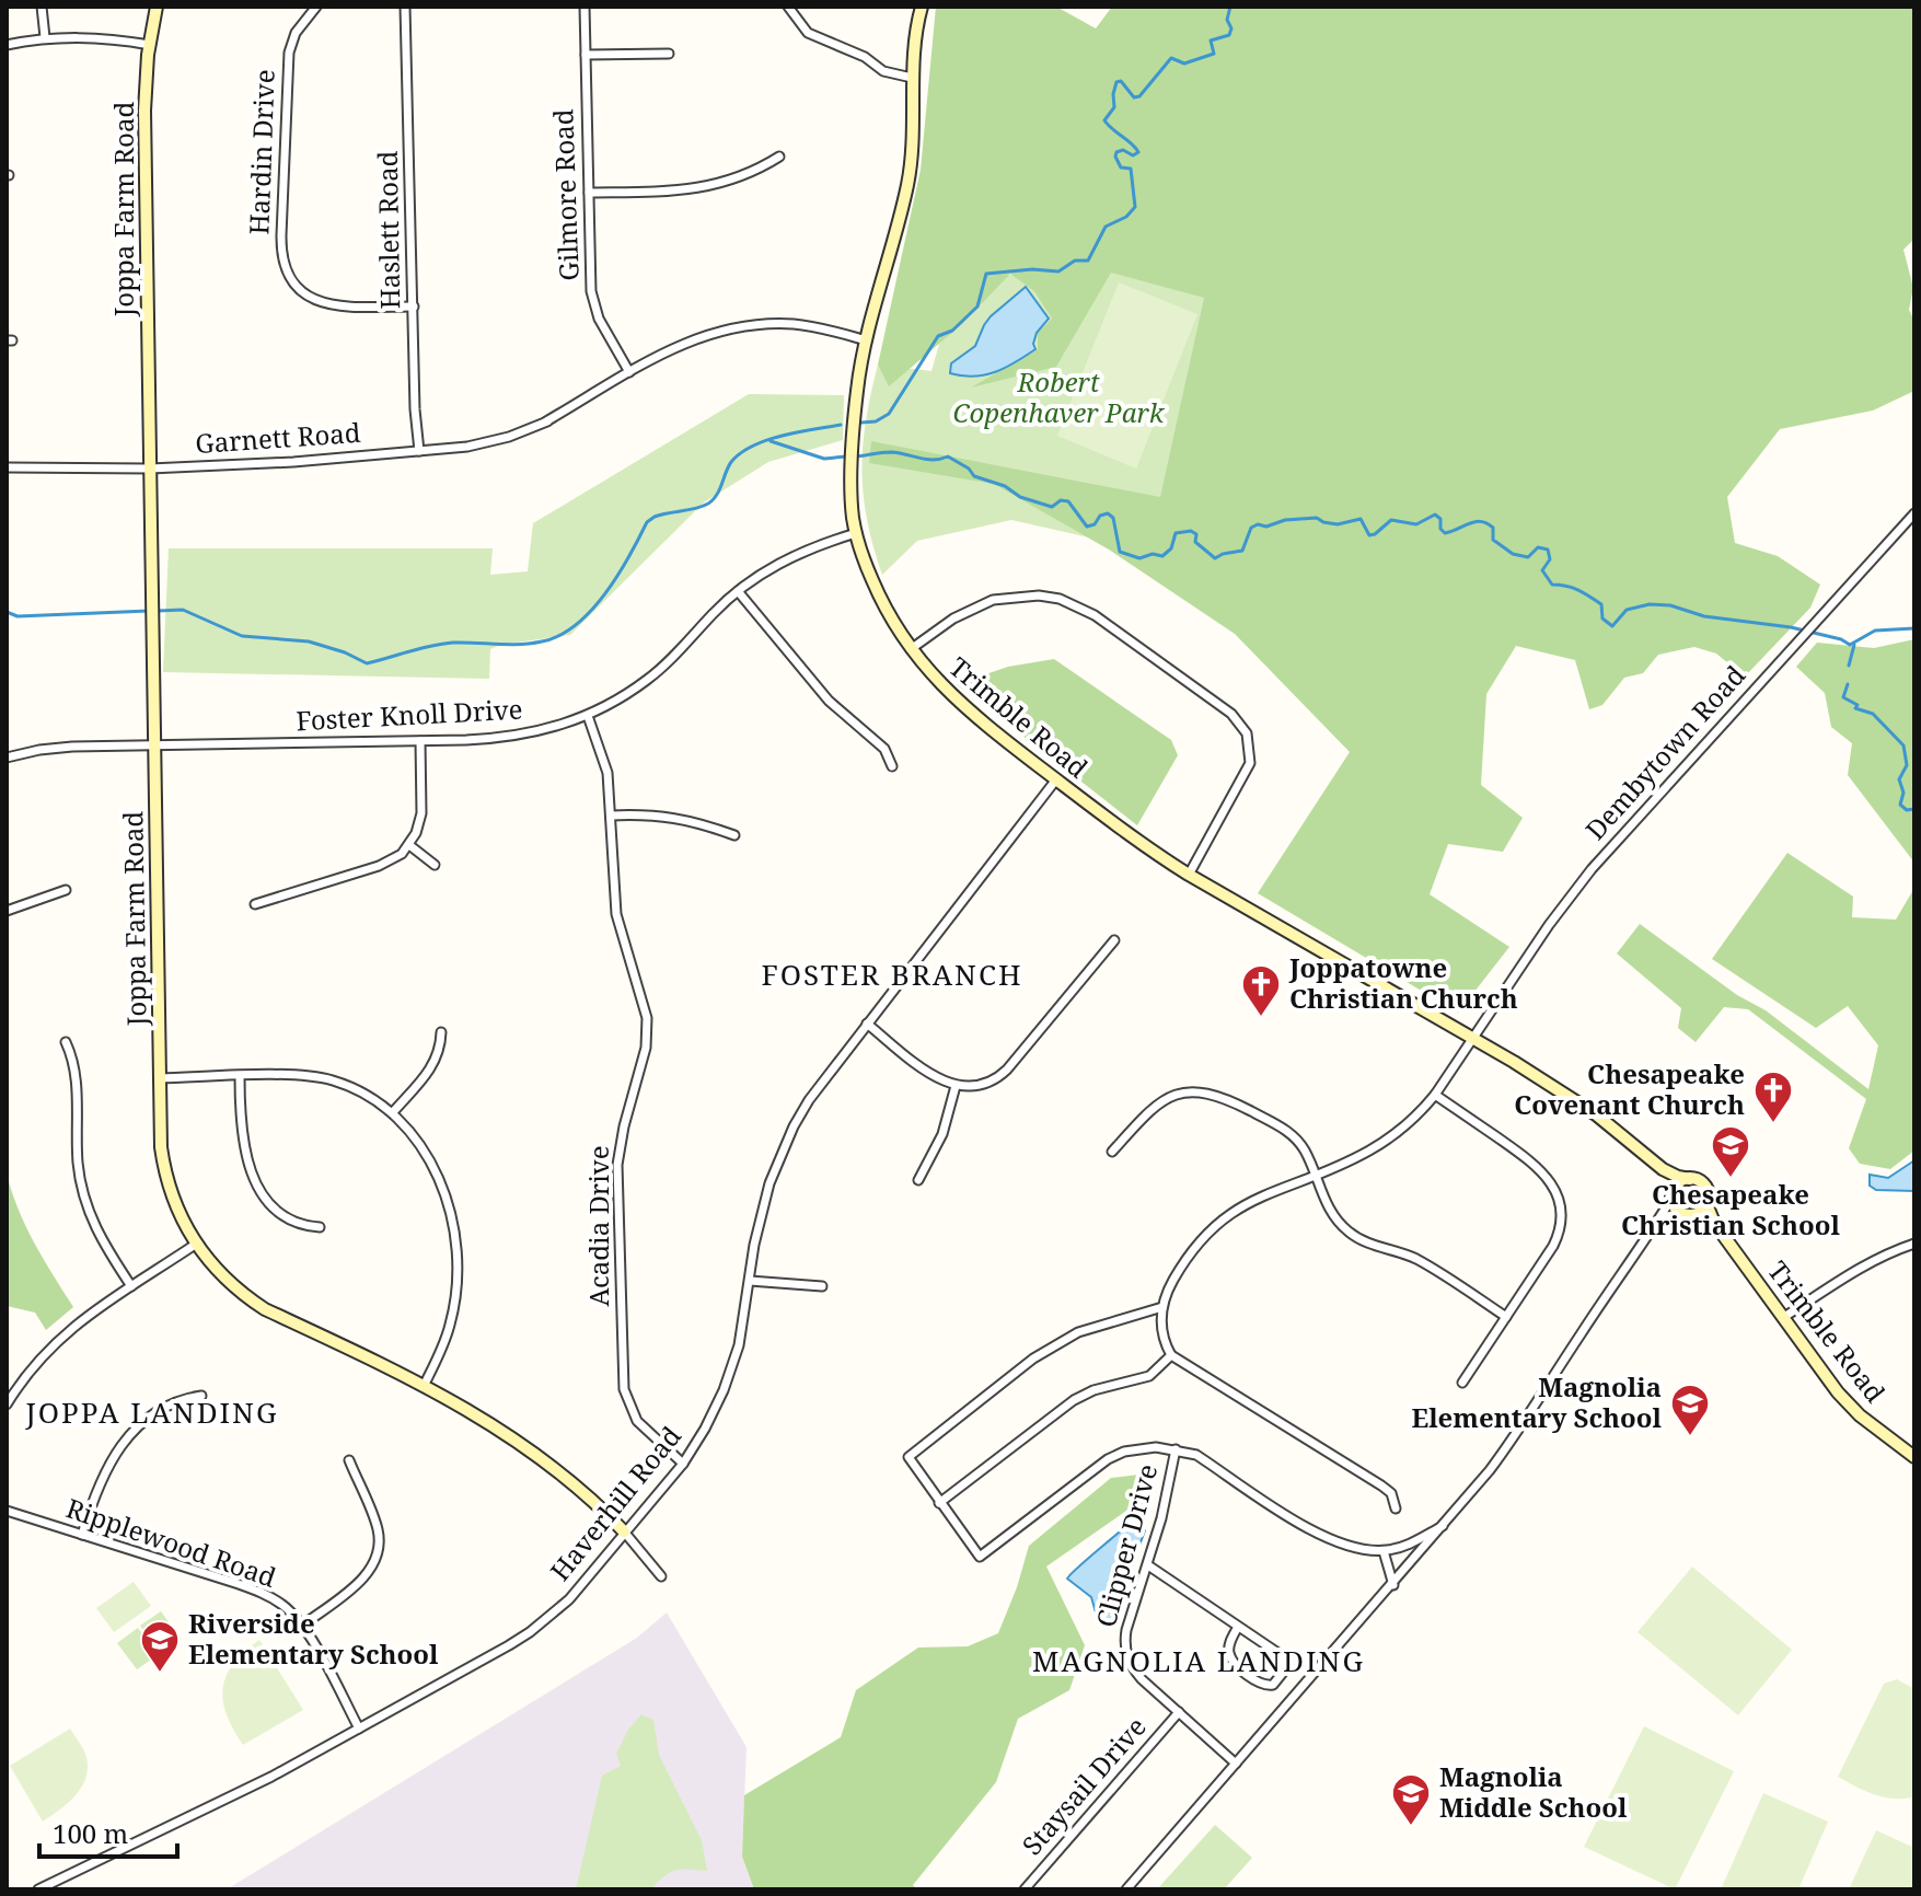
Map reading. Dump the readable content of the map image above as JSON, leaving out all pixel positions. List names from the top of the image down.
{
  "streets": {
    "street": [
      "Hardin Drive",
      "Gilmore Road",
      "Joppa Farm Road",
      "Haslett Road",
      "Garnett Road",
      "Foster Knoll Drive",
      "Trimble Road",
      "Dembytown Road",
      "Acadia Drive",
      "Haverhill Road",
      "Ripplewood Road",
      "Clipper Drive",
      "Staysail Drive"
    ]
  },
  "crossings": [
    ["Hardin Drive", "Haslett Road"],
    ["Gilmore Road", "Garnett Road"],
    ["Joppa Farm Road", "Garnett Road"],
    ["Joppa Farm Road", "Foster Knoll Drive"],
    ["Joppa Farm Road", "Haverhill Road"],
    ["Haslett Road", "Garnett Road"],
    ["Garnett Road", "Trimble Road"],
    ["Foster Knoll Drive", "Trimble Road"],
    ["Foster Knoll Drive", "Acadia Drive"],
    ["Trimble Road", "Dembytown Road"],
    ["Trimble Road", "Haverhill Road"],
    ["Acadia Drive", "Haverhill Road"],
    ["Haverhill Road", "Ripplewood Road"],
    ["Clipper Drive", "Staysail Drive"]
  ],
  "districts": ["FOSTER BRANCH", "JOPPA LANDING", "MAGNOLIA LANDING"],
  "parks": ["Robert Copenhaver Park"],
  "places": {
    "church": ["Joppatowne Christian Church", "Chesapeake Covenant Church"],
    "school or university": [
      "Chesapeake Christian School",
      "Magnolia Elementary School",
      "Riverside Elementary School",
      "Magnolia Middle School"
    ]
  },
  "scale_bar": "100 m"
}
